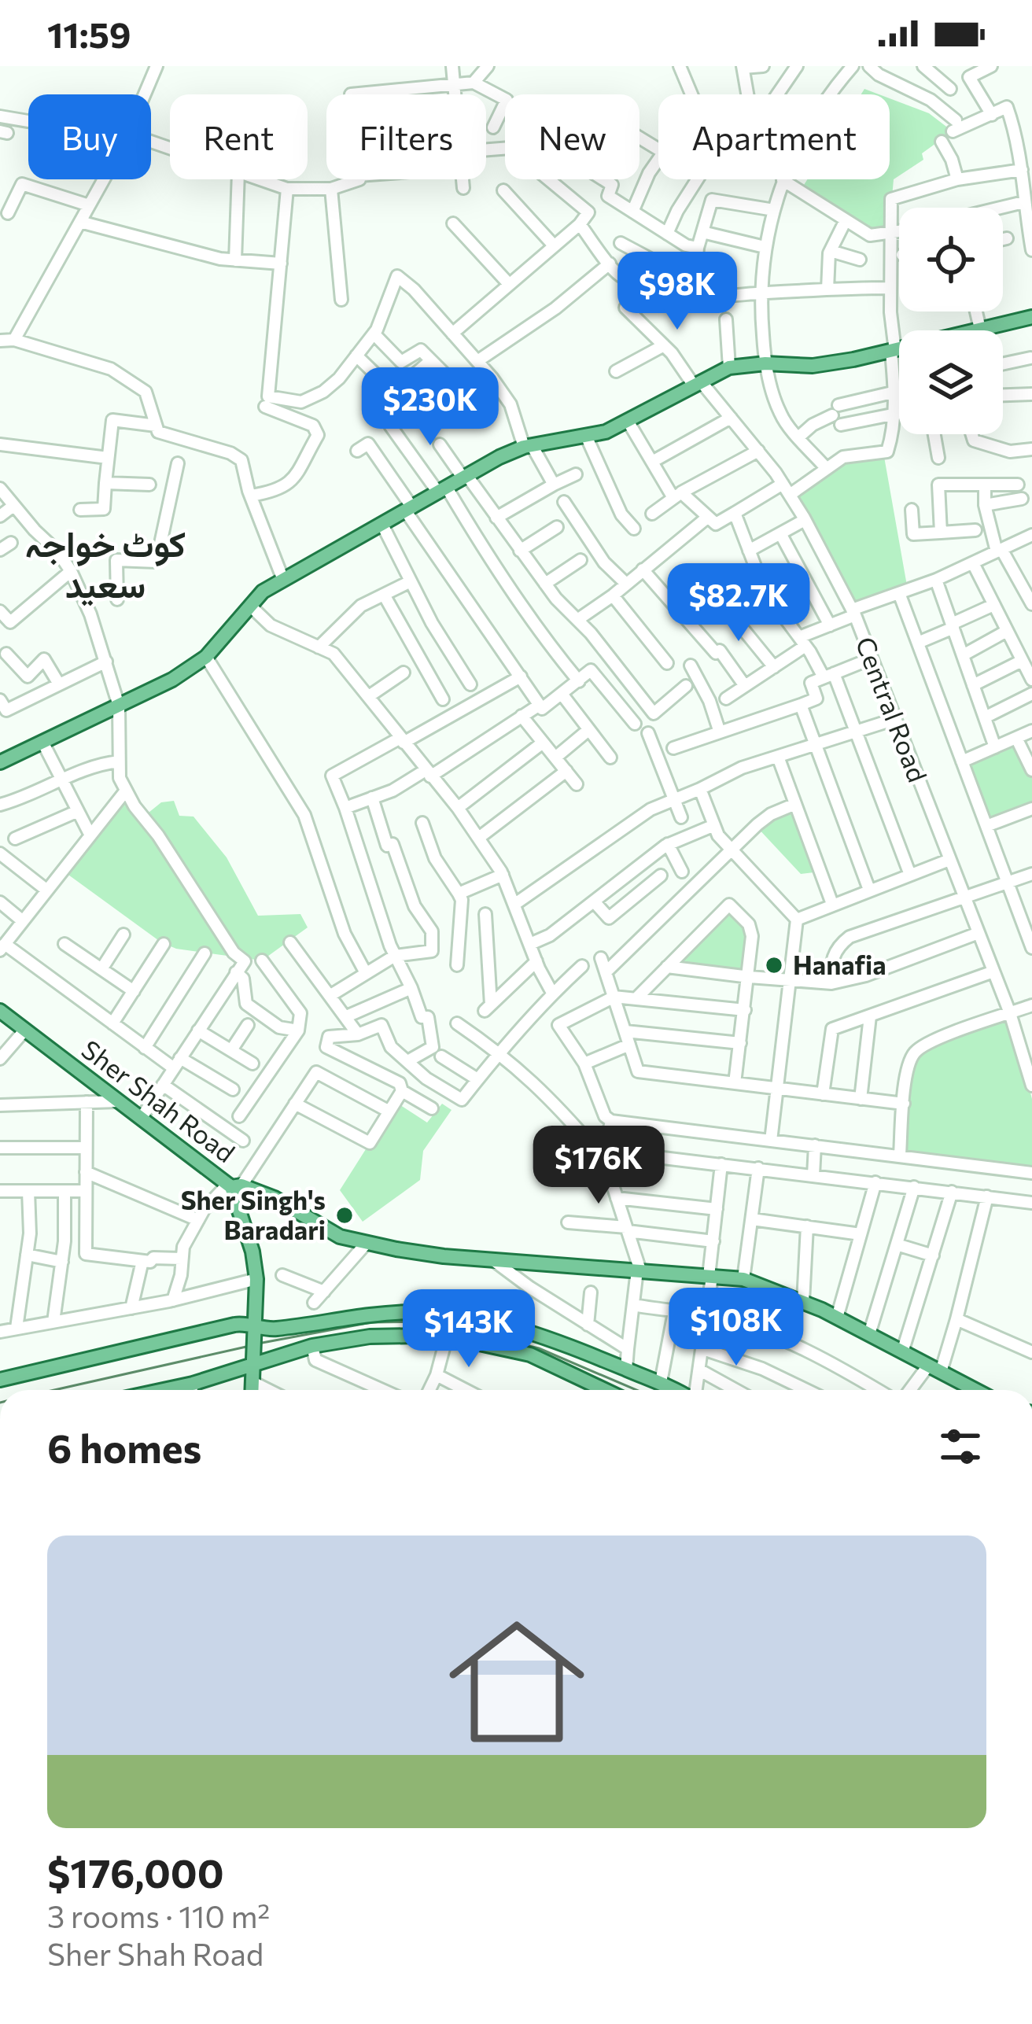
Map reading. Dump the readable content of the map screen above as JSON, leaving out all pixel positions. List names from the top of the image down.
{
  "streets": {
    "main road": ["Sher Shah Road"],
    "street": ["Central Road"]
  },
  "districts": ["کوٹ خواجہ سعید"],
  "places": ["Hanafia", "Sher Singh's Baradari"],
  "page": {
    "status": "11:59",
    "chip": [
      "Buy",
      "Rent",
      "Filters",
      "New",
      "Apartment"
    ],
    "price": [
      "$98K",
      "$230K",
      "$82.7K",
      "$176K",
      "$108K",
      "$143K"
    ],
    "heading": "6 homes",
    "list": [
      {
        "name": "$176,000",
        "note": "3 rooms · 110 m² · Sher Shah Road"
      }
    ]
  }
}
